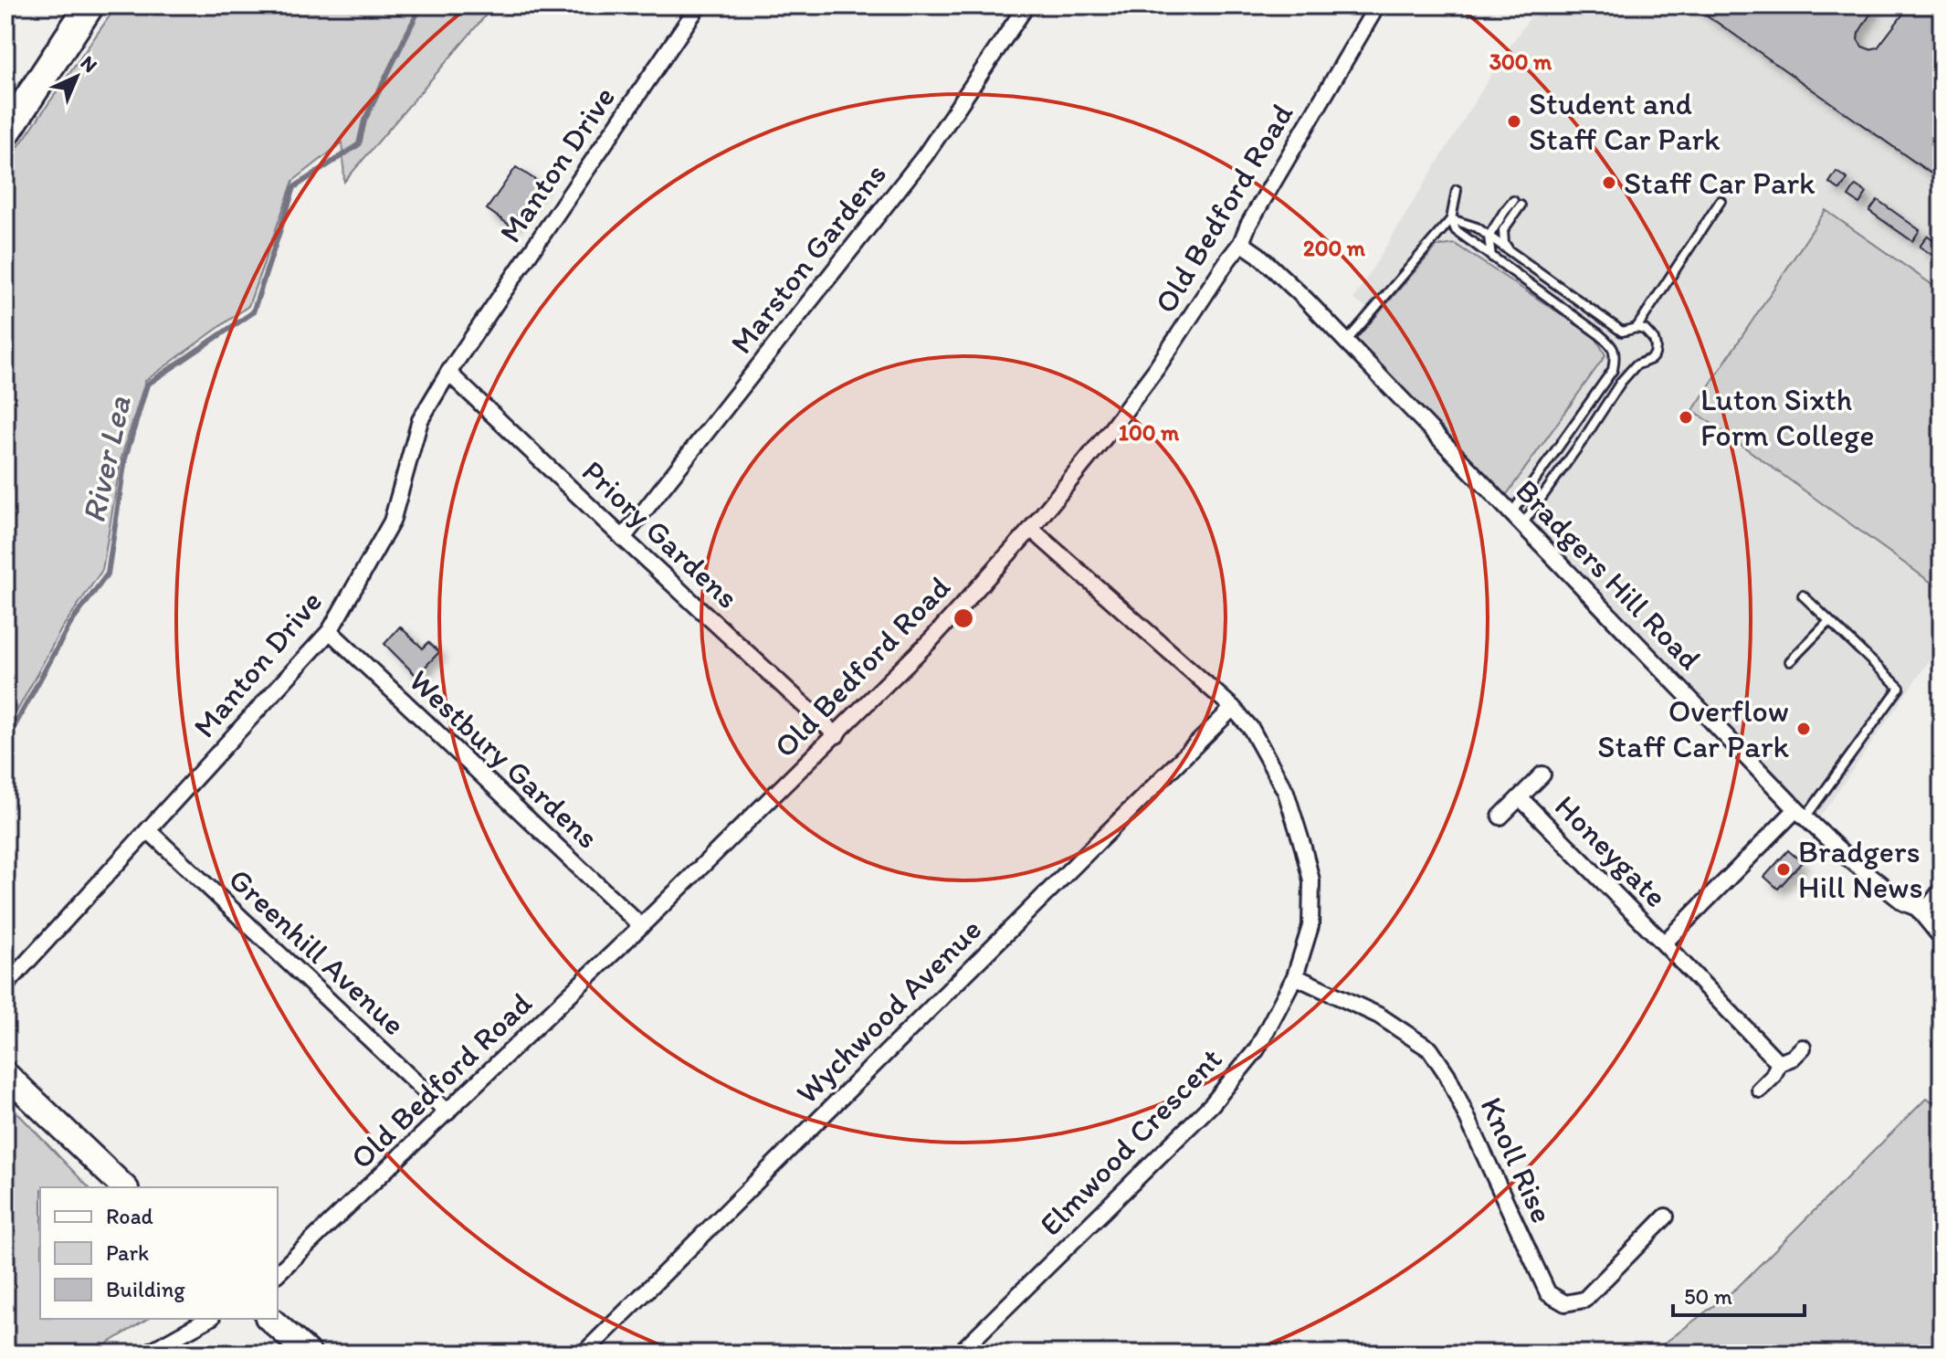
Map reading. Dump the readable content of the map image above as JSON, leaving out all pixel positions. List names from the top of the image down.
{
  "streets": {
    "street": [
      "Manton Drive",
      "Old Bedford Road",
      "Marston Gardens",
      "Priory Gardens",
      "Bradgers Hill Road",
      "Westbury Gardens",
      "Honeygate",
      "Greenhill Avenue",
      "Wychwood Avenue",
      "Elmwood Crescent",
      "Knoll Rise"
    ]
  },
  "crossings": [
    ["Manton Drive", "Priory Gardens"],
    ["Manton Drive", "Westbury Gardens"],
    ["Manton Drive", "Greenhill Avenue"],
    ["Old Bedford Road", "Priory Gardens"],
    ["Old Bedford Road", "Bradgers Hill Road"],
    ["Old Bedford Road", "Westbury Gardens"],
    ["Old Bedford Road", "Greenhill Avenue"],
    ["Old Bedford Road", "Elmwood Crescent"],
    ["Marston Gardens", "Priory Gardens"],
    ["Bradgers Hill Road", "Honeygate"],
    ["Wychwood Avenue", "Elmwood Crescent"],
    ["Elmwood Crescent", "Knoll Rise"]
  ],
  "water": ["River Lea"],
  "places": [
    "Student and Staff Car Park",
    "Staff Car Park",
    "Luton Sixth Form College",
    "Overflow Staff Car Park",
    "Bradgers Hill News"
  ],
  "legend": ["Road", "Park", "Building"],
  "scale_bar": "50 m",
  "north": "top right",
  "rings": ["300 m", "200 m", "100 m"]
}
